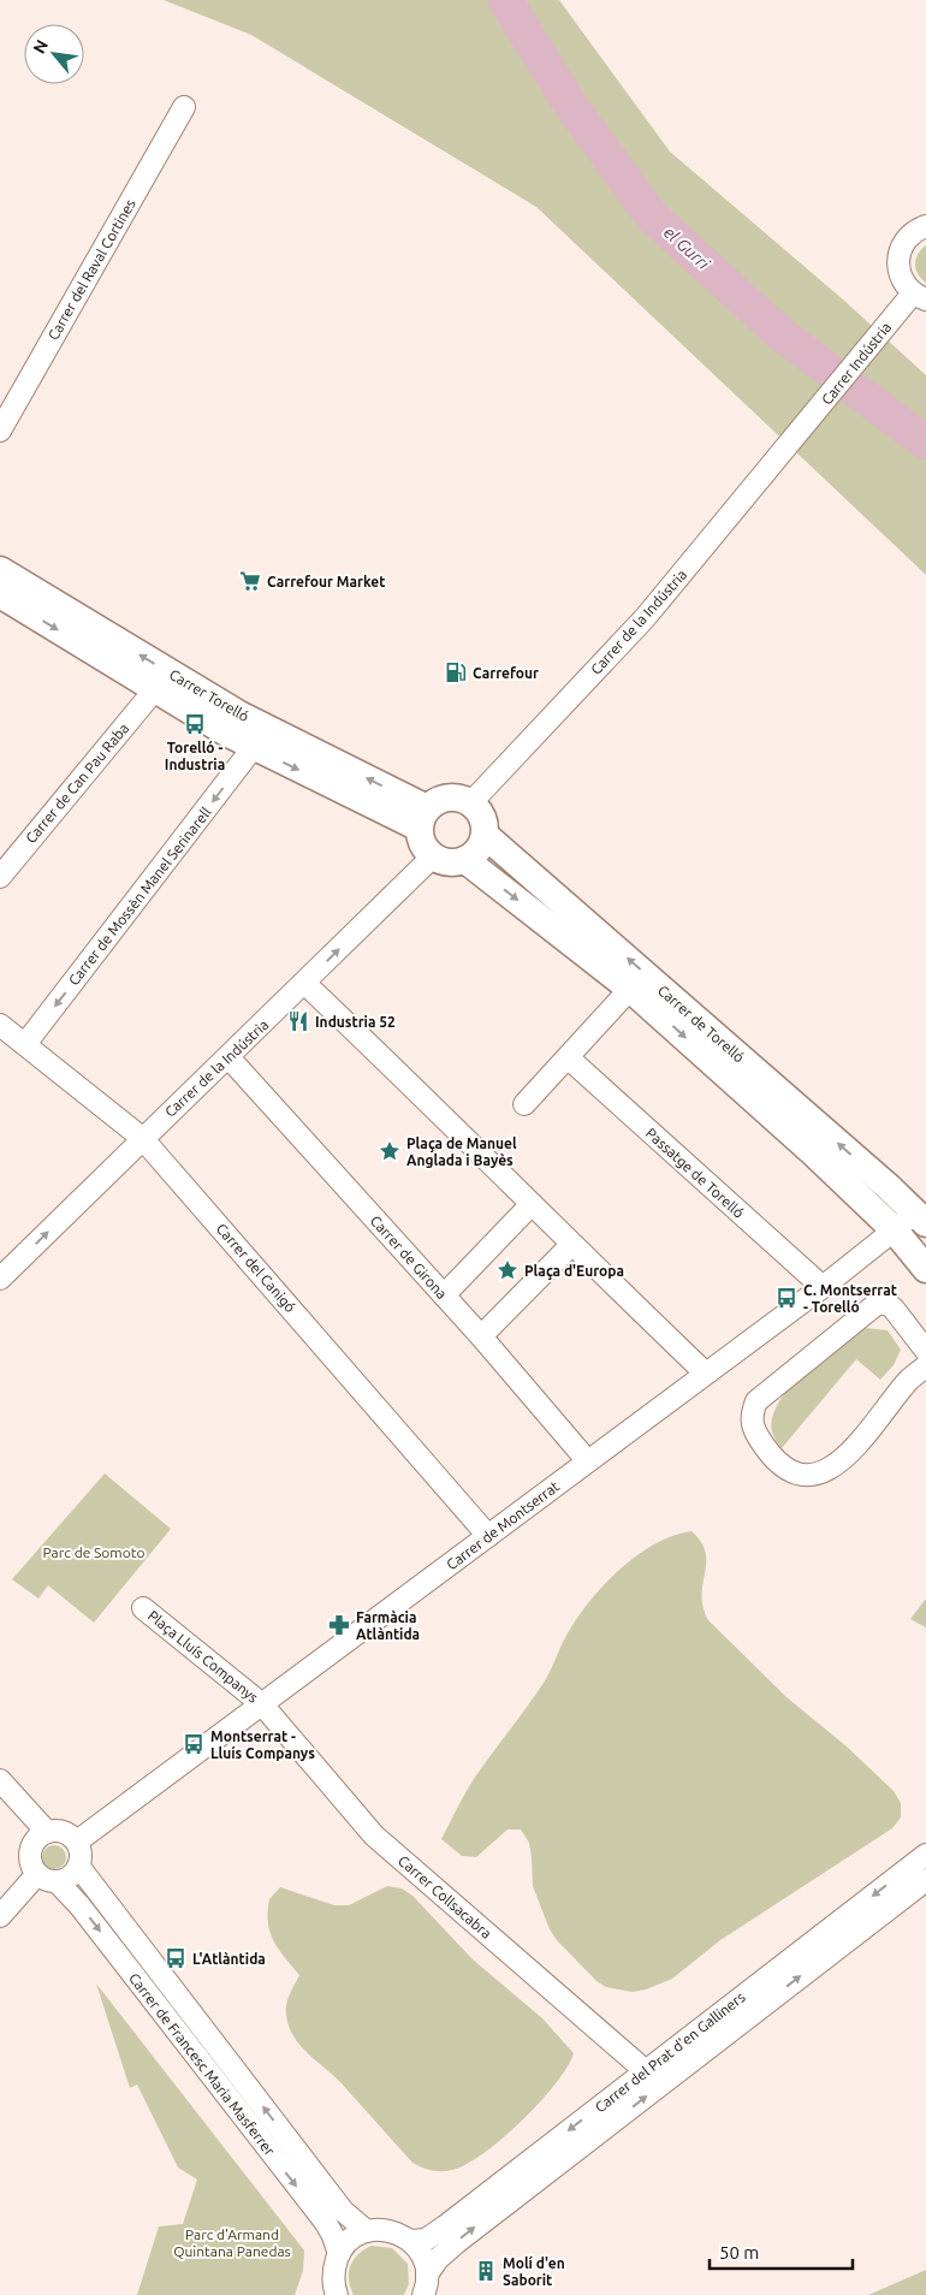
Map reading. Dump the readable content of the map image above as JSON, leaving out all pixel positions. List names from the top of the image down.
{
  "streets": {
    "street": [
      "Carrer del Raval Cortines",
      "Carrer Indústria",
      "Carrer de la Indústria",
      "Carrer Torelló",
      "Carrer de Can Pau Raba",
      "Carrer de Mossèn Manel Serinarell",
      "Carrer de Torelló",
      "Passatge de Torelló",
      "Carrer de Girona",
      "Carrer del Canigó",
      "Carrer de Montserrat",
      "Plaça Lluís Companys",
      "Carrer Collsacabra",
      "Carrer del Prat d'en Galliners",
      "Carrer de Francesc Maria Masferrer"
    ]
  },
  "crossings": [
    ["Carrer Indústria", "Carrer de la Indústria"],
    ["Carrer de la Indústria", "Carrer Torelló"],
    ["Carrer de la Indústria", "Carrer de Torelló"],
    ["Carrer de la Indústria", "Carrer de Girona"],
    ["Carrer de la Indústria", "Carrer del Canigó"],
    ["Carrer Torelló", "Carrer de Can Pau Raba"],
    ["Carrer Torelló", "Carrer de Mossèn Manel Serinarell"],
    ["Carrer Torelló", "Carrer de Torelló"],
    ["Carrer de Mossèn Manel Serinarell", "Carrer del Canigó"],
    ["Carrer de Torelló", "Carrer de Montserrat"],
    ["Passatge de Torelló", "Carrer de Montserrat"],
    ["Carrer de Girona", "Carrer de Montserrat"],
    ["Carrer del Canigó", "Carrer de Montserrat"],
    ["Carrer de Montserrat", "Plaça Lluís Companys"],
    ["Carrer de Montserrat", "Carrer Collsacabra"],
    ["Carrer de Montserrat", "Carrer de Francesc Maria Masferrer"],
    ["Plaça Lluís Companys", "Carrer Collsacabra"],
    ["Carrer Collsacabra", "Carrer del Prat d'en Galliners"]
  ],
  "one_way": ["Carrer de Mossèn Manel Serinarell"],
  "water": ["el Gurri"],
  "parks": ["Parc de Somoto", "Parc d'Armand Quintana Panedas"],
  "places": {
    "supermarket": ["Carrefour Market"],
    "fuel station": ["Carrefour"],
    "bus stop": [
      "Torelló - Industria",
      "C. Montserrat - Torelló",
      "Montserrat - Lluís Companys",
      "L'Atlàntida"
    ],
    "restaurant": ["Industria 52"],
    "place": ["Plaça de Manuel Anglada i Bayès", "Plaça d'Europa"],
    "pharmacy": ["Farmàcia Atlàntida"],
    "building": ["Molí d'en Saborit"]
  },
  "scale_bar": "50 m",
  "north": "top left"
}
